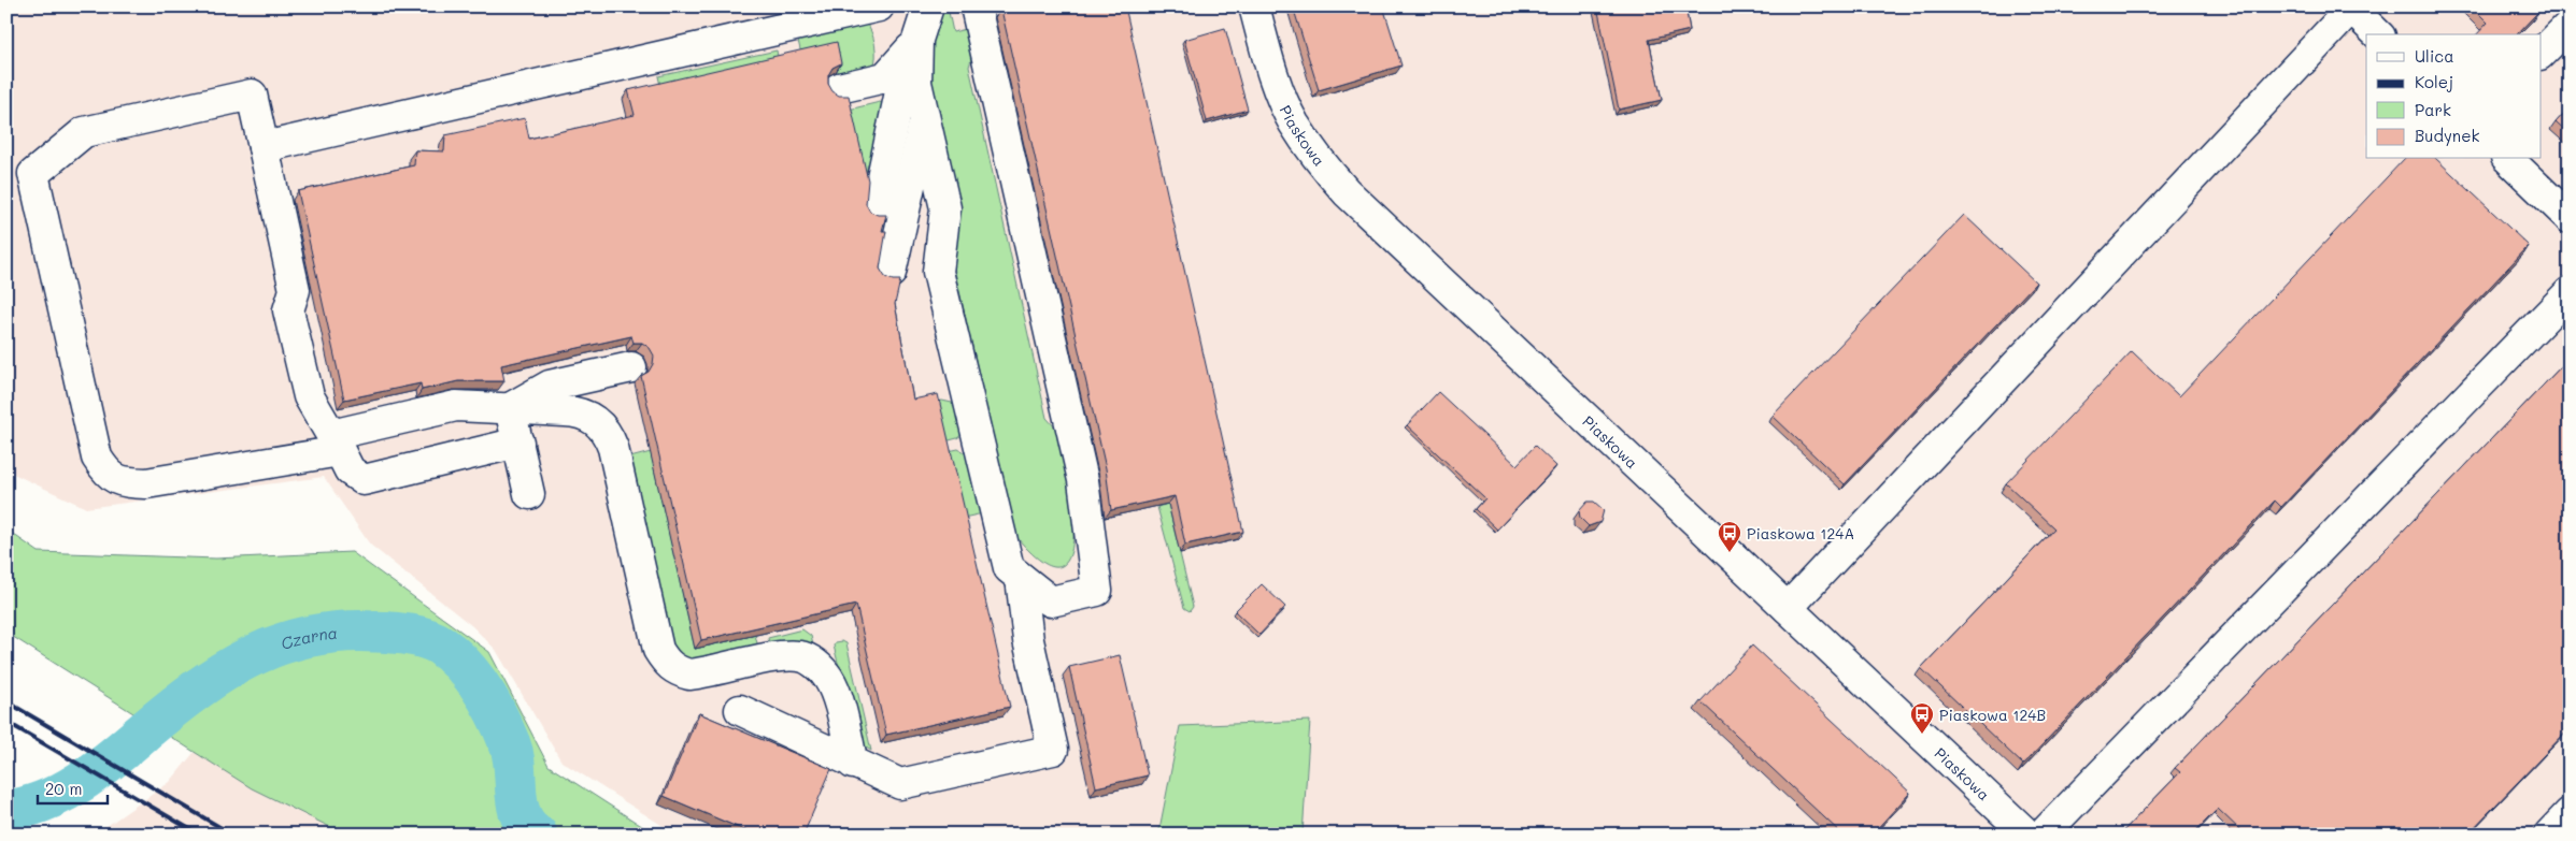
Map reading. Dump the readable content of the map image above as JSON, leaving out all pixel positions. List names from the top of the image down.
{
  "streets": {
    "lane": ["Piaskowa"]
  },
  "water": ["Czarna"],
  "places": {
    "bus stop": ["Piaskowa 124A", "Piaskowa 124B"]
  },
  "legend": [
    "Ulica",
    "Kolej",
    "Park",
    "Budynek"
  ],
  "scale_bar": "20 m"
}
